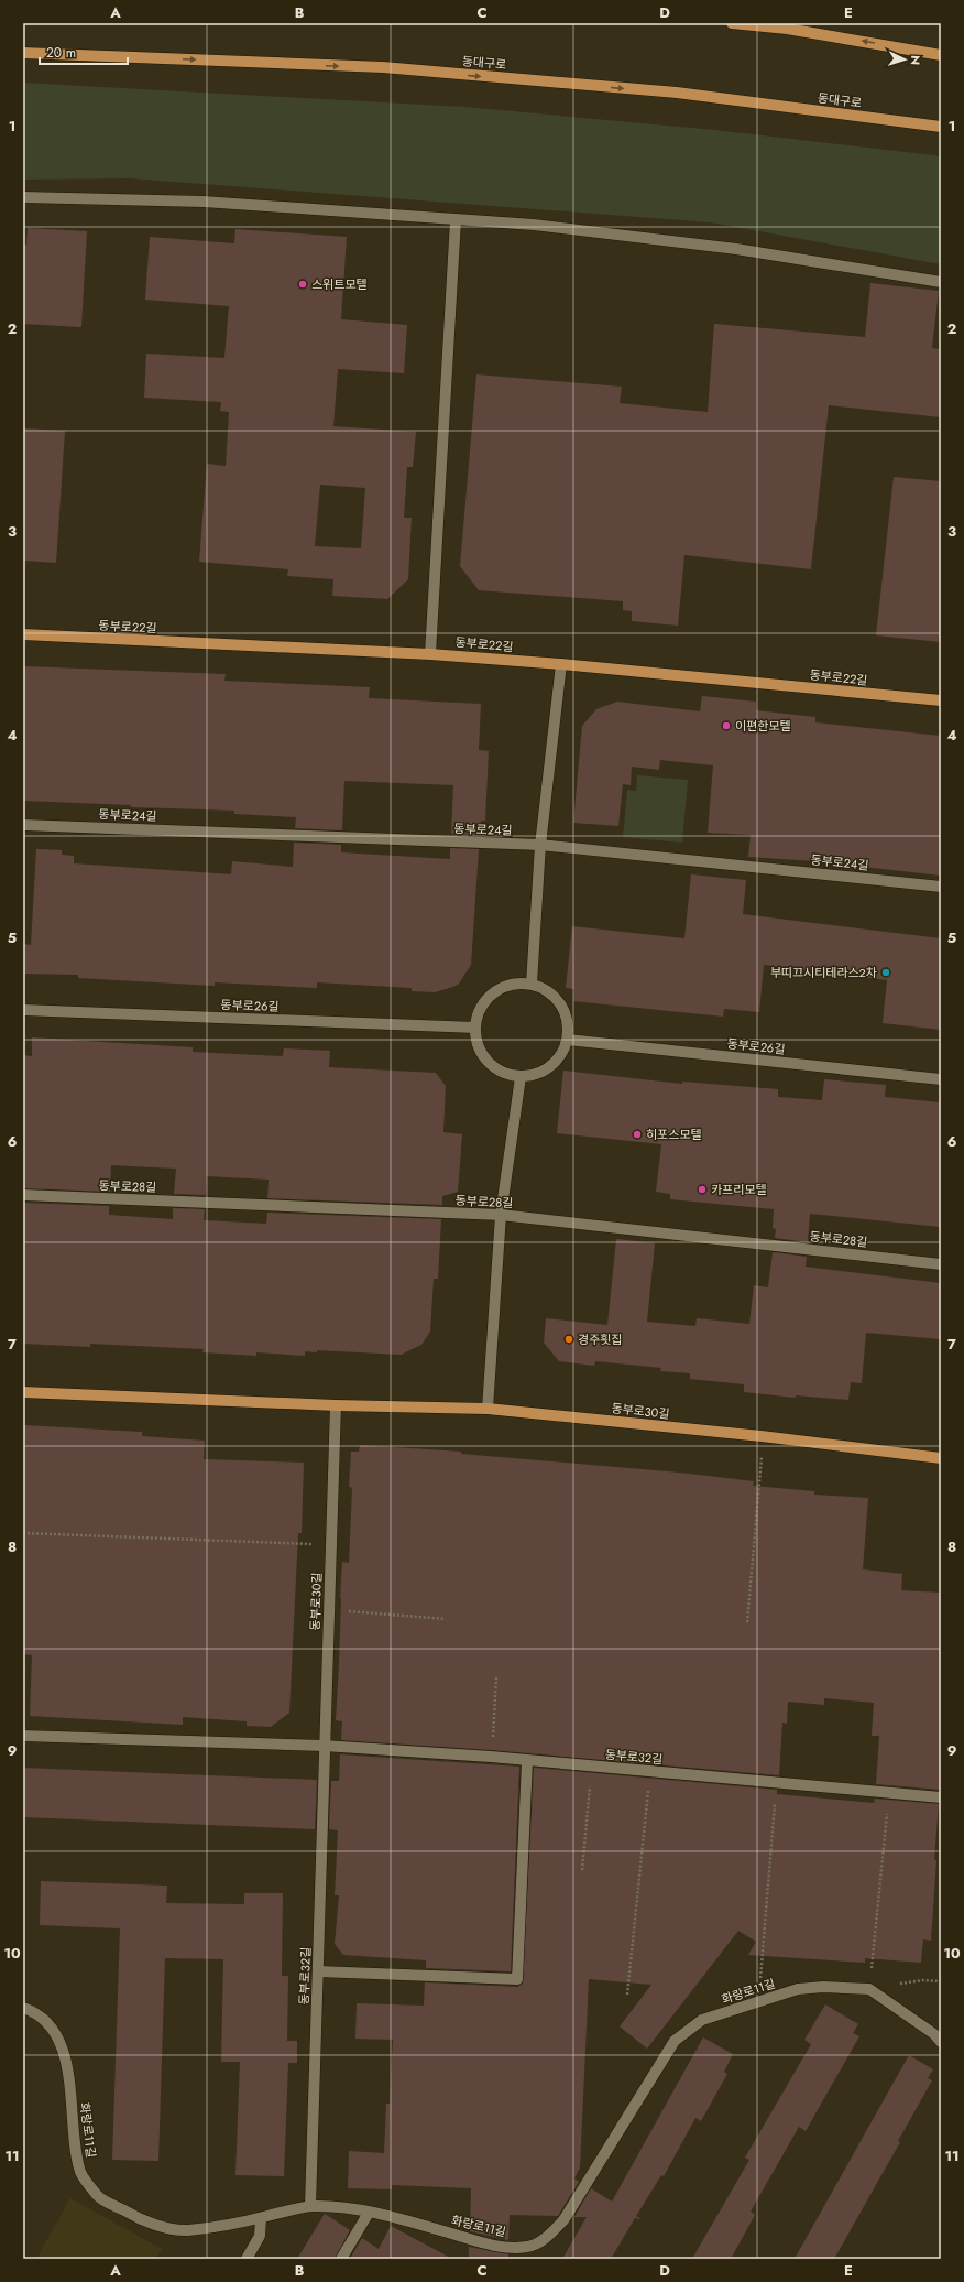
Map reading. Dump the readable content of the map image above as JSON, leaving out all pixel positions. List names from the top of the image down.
{
  "streets": {
    "main road": ["동대구로", "동부로22길", "동부로30길"],
    "street": [
      "동부로24길",
      "동부로26길",
      "동부로28길",
      "동부로32길",
      "화랑로11길"
    ]
  },
  "crossings": [
    ["동부로30길", "동부로32길"],
    ["동부로32길", "화랑로11길"]
  ],
  "one_way": ["동대구로"],
  "places": [
    "스위트모텔",
    "이편한모텔",
    "부띠끄시티테라스2차",
    "히포스모텔",
    "카프리모텔",
    "경주횟집"
  ],
  "scale_bar": "20 m",
  "north": "right",
  "grid": {
    "columns": [
      "A",
      "B",
      "C",
      "D",
      "E"
    ],
    "rows": [
      "1",
      "2",
      "3",
      "4",
      "5",
      "6",
      "7",
      "8",
      "9",
      "10",
      "11"
    ]
  }
}
